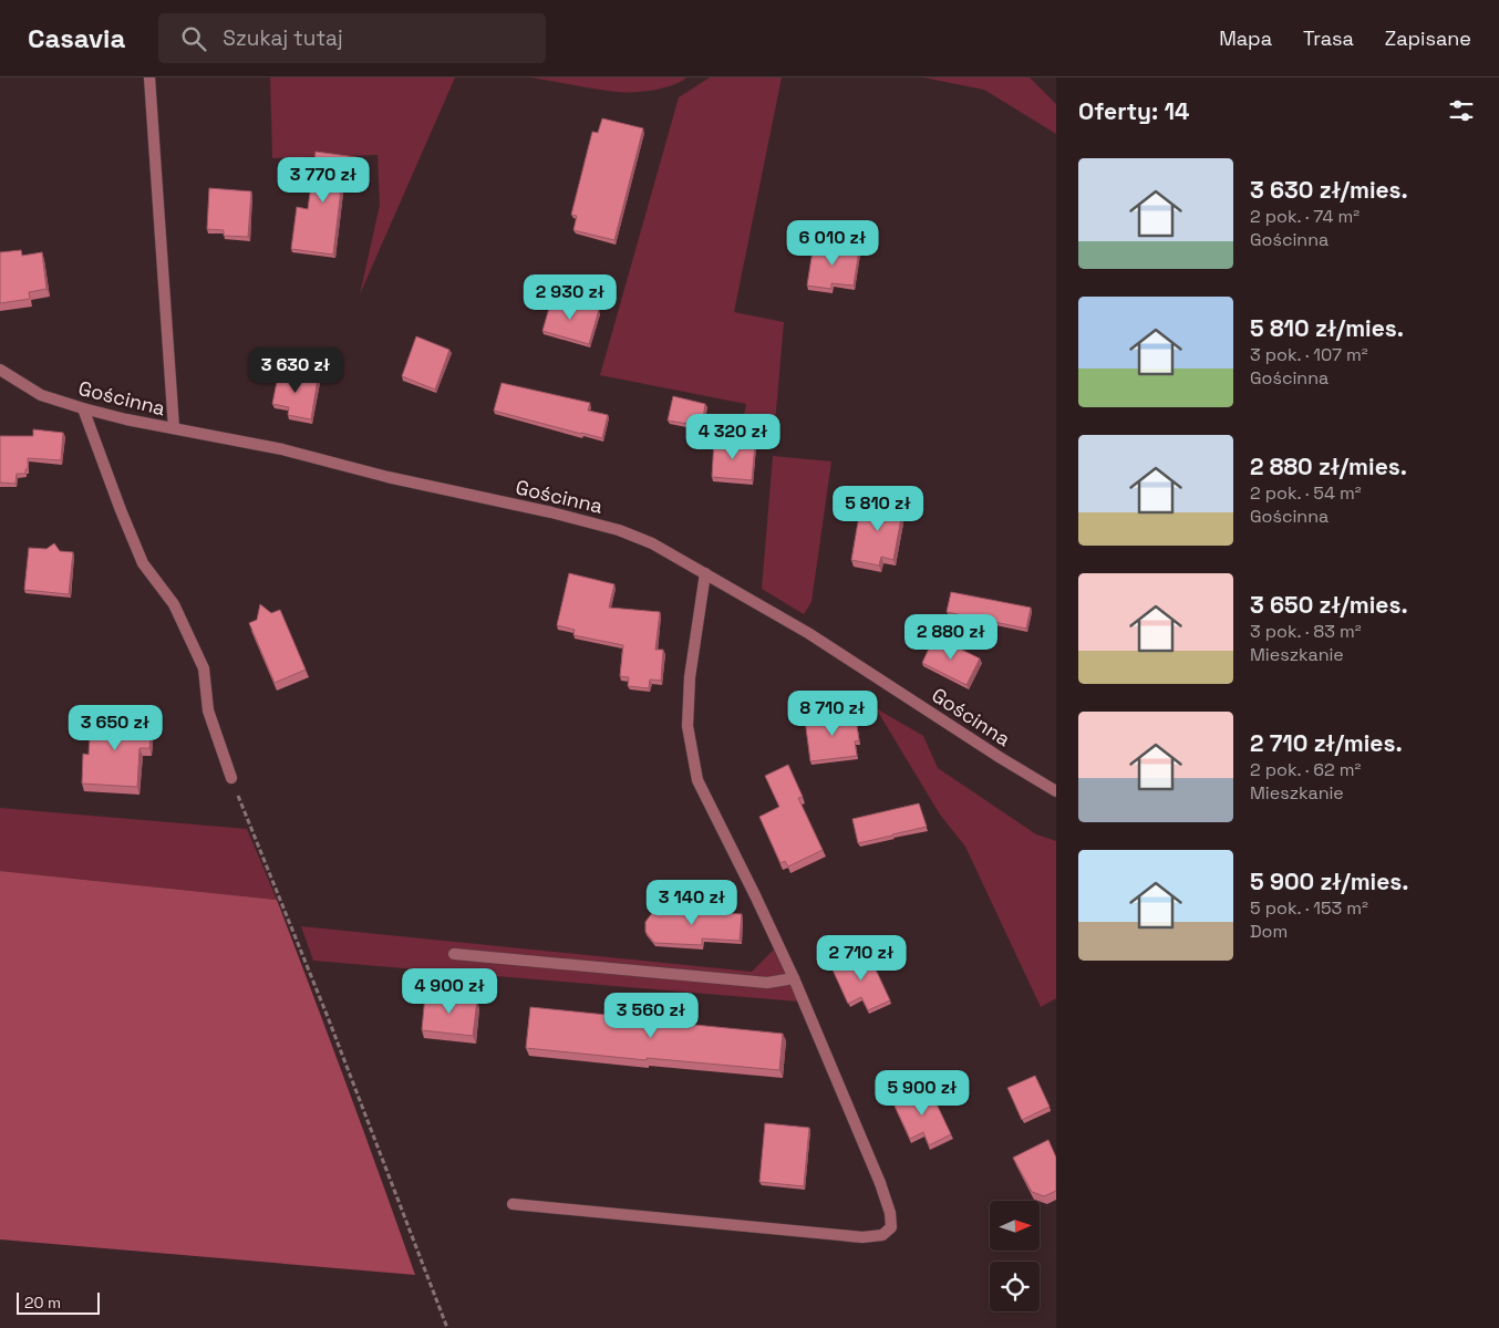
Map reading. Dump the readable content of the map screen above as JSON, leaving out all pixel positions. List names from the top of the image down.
{
  "streets": {
    "street": ["Gościnna"]
  },
  "scale_bar": "20 m",
  "north": "right",
  "page": {
    "header": "Casavia",
    "search": "Szukaj tutaj",
    "nav": ["Mapa", "Trasa", "Zapisane"],
    "heading": "Oferty: 14",
    "list": [
      {
        "name": "3 630 zł/mies.",
        "note": "2 pok. · 74 m² · Gościnna"
      },
      {
        "name": "5 810 zł/mies.",
        "note": "3 pok. · 107 m² · Gościnna"
      },
      {
        "name": "2 880 zł/mies.",
        "note": "2 pok. · 54 m² · Gościnna"
      },
      {
        "name": "3 650 zł/mies.",
        "note": "3 pok. · 83 m² · Mieszkanie"
      },
      {
        "name": "2 710 zł/mies.",
        "note": "2 pok. · 62 m² · Mieszkanie"
      },
      {
        "name": "5 900 zł/mies.",
        "note": "5 pok. · 153 m² · Dom"
      }
    ],
    "price": [
      "3 770 zł",
      "6 010 zł",
      "2 930 zł",
      "3 630 zł",
      "4 320 zł",
      "5 810 zł",
      "2 880 zł",
      "8 710 zł",
      "3 650 zł",
      "3 140 zł",
      "2 710 zł",
      "4 900 zł",
      "3 560 zł",
      "5 900 zł"
    ],
    "scale": "20 m"
  }
}
